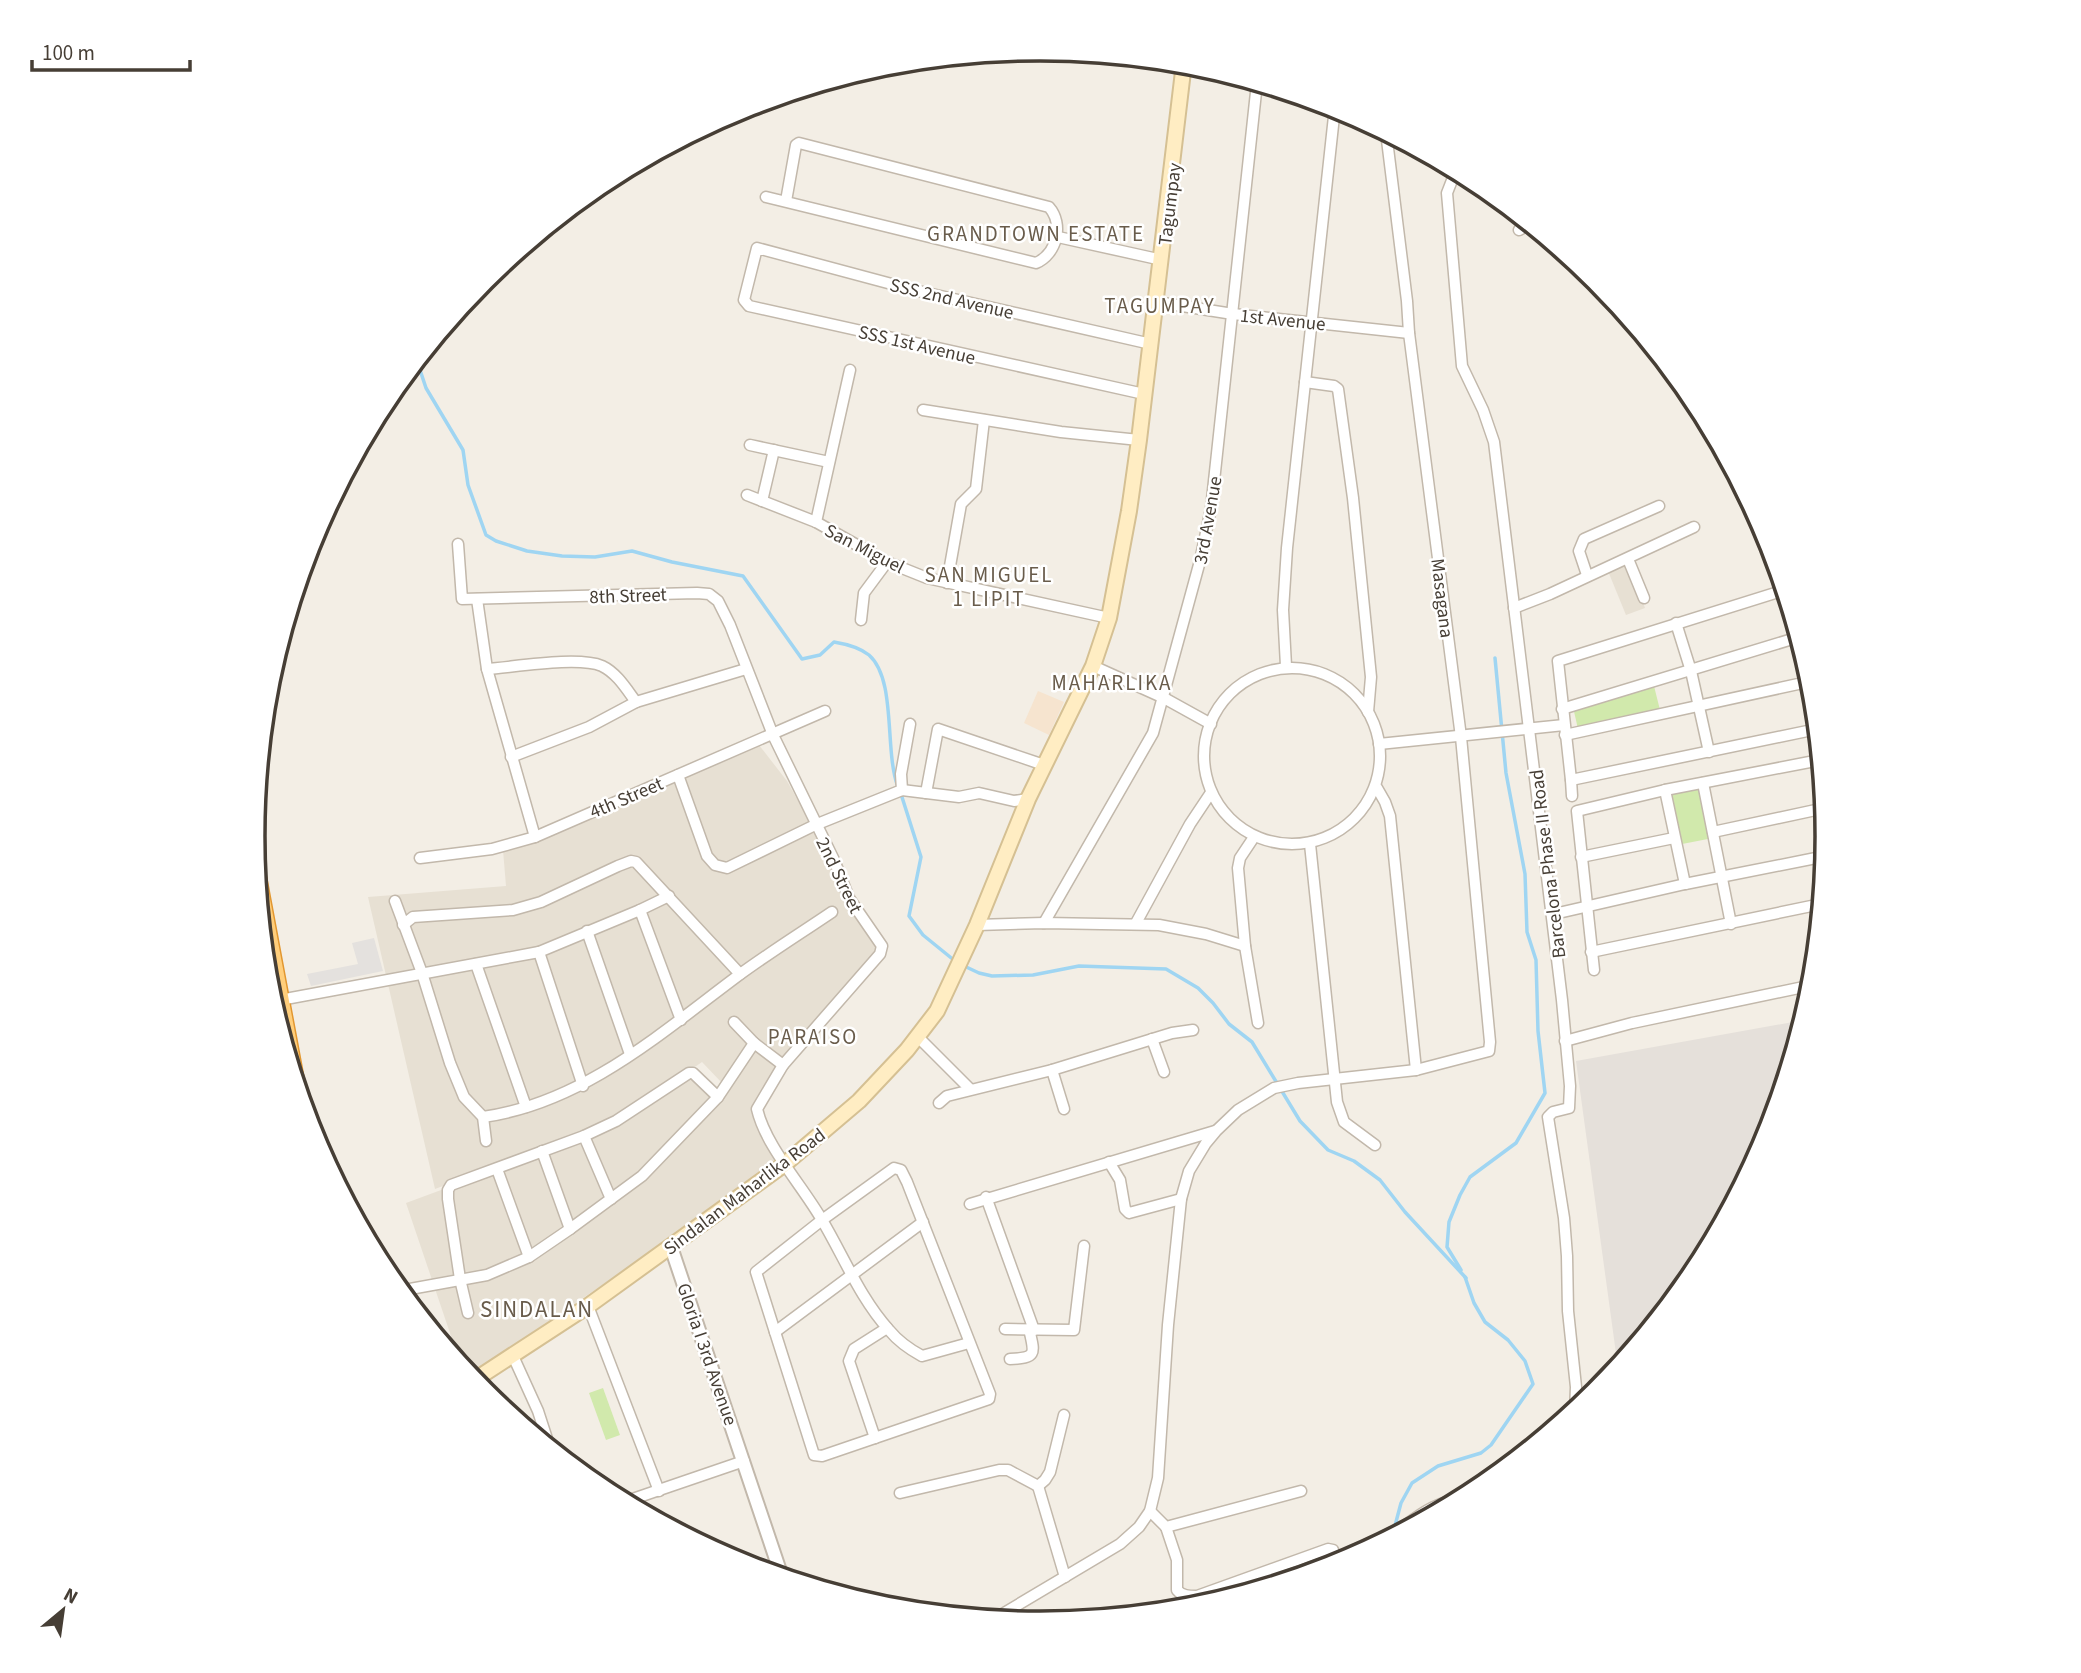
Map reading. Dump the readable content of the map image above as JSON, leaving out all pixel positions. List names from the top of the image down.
{
  "streets": {
    "main road": ["Tagumpay", "Sindalan Maharlika Road"],
    "street": [
      "SSS 2nd Avenue",
      "1st Avenue",
      "SSS 1st Avenue",
      "3rd Avenue",
      "San Miguel",
      "8th Street",
      "Masagana",
      "4th Street",
      "Barcelona Phase II Road",
      "2nd Street",
      "Gloria I 3rd Avenue"
    ]
  },
  "crossings": [
    ["Tagumpay", "SSS 2nd Avenue"],
    ["Tagumpay", "1st Avenue"],
    ["Tagumpay", "SSS 1st Avenue"],
    ["Tagumpay", "San Miguel"],
    ["Tagumpay", "Sindalan Maharlika Road"],
    ["SSS 2nd Avenue", "SSS 1st Avenue"],
    ["1st Avenue", "3rd Avenue"],
    ["1st Avenue", "Masagana"],
    ["8th Street", "2nd Street"],
    ["4th Street", "2nd Street"],
    ["2nd Street", "Sindalan Maharlika Road"],
    ["Sindalan Maharlika Road", "Gloria I 3rd Avenue"]
  ],
  "districts": [
    "GRANDTOWN ESTATE",
    "TAGUMPAY",
    "SAN MIGUEL 1 LIPIT",
    "MAHARLIKA",
    "PARAISO",
    "SINDALAN"
  ],
  "scale_bar": "100 m",
  "north": "top right"
}
